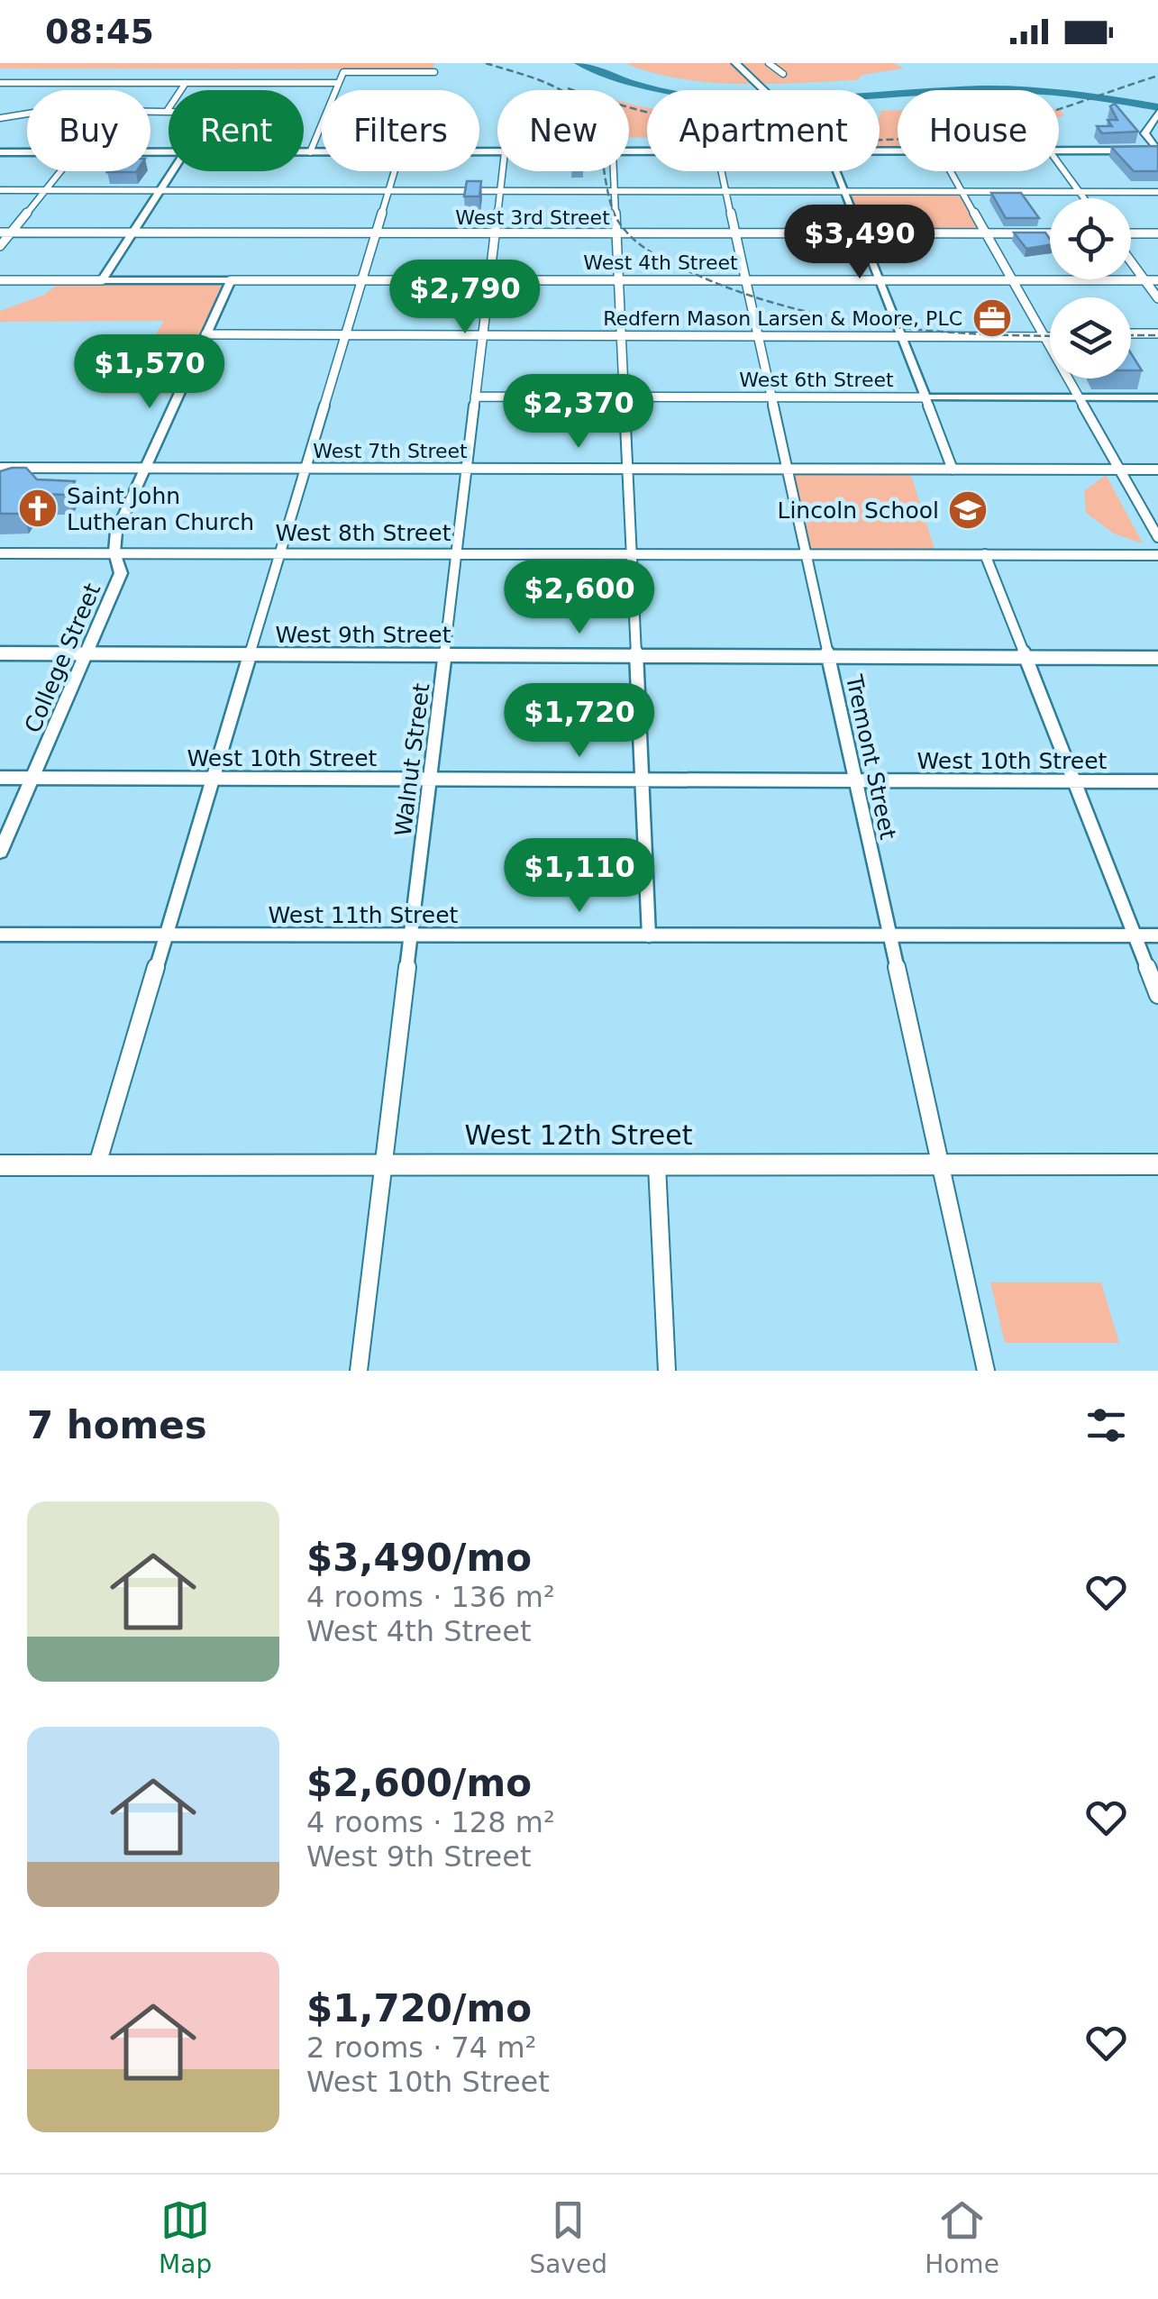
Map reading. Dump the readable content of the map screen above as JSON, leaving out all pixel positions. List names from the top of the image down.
{
  "streets": {
    "main road": ["West 12th Street"],
    "street": [
      "West 3rd Street",
      "West 4th Street",
      "West 6th Street",
      "West 7th Street",
      "West 8th Street",
      "West 9th Street",
      "College Street",
      "Tremont Street",
      "West 10th Street",
      "Walnut Street",
      "West 11th Street"
    ]
  },
  "crossings": [
    ["West 3rd Street", "Tremont Street"],
    ["West 3rd Street", "Walnut Street"],
    ["West 4th Street", "College Street"],
    ["West 4th Street", "Tremont Street"],
    ["West 4th Street", "Walnut Street"],
    ["West 6th Street", "Tremont Street"],
    ["West 6th Street", "Walnut Street"],
    ["West 7th Street", "College Street"],
    ["West 7th Street", "Tremont Street"],
    ["West 7th Street", "Walnut Street"],
    ["West 8th Street", "College Street"],
    ["West 8th Street", "Tremont Street"],
    ["West 8th Street", "Walnut Street"],
    ["West 9th Street", "College Street"],
    ["West 9th Street", "Tremont Street"],
    ["West 9th Street", "Walnut Street"],
    ["College Street", "West 10th Street"],
    ["Tremont Street", "West 10th Street"],
    ["Tremont Street", "West 11th Street"],
    ["Tremont Street", "West 12th Street"],
    ["West 10th Street", "Walnut Street"],
    ["Walnut Street", "West 11th Street"],
    ["Walnut Street", "West 12th Street"]
  ],
  "places": {
    "office": ["Redfern Mason Larsen & Moore, PLC"],
    "church": ["Saint John Lutheran Church"],
    "school or university": ["Lincoln School"]
  },
  "page": {
    "status": "08:45",
    "chip": [
      "Buy",
      "Rent",
      "Filters",
      "New",
      "Apartment",
      "House"
    ],
    "price": [
      "$3,490",
      "$2,790",
      "$1,570",
      "$2,370",
      "$2,600",
      "$1,720",
      "$1,110"
    ],
    "heading": "7 homes",
    "list": [
      {
        "name": "$3,490/mo",
        "note": "4 rooms · 136 m² · West 4th Street"
      },
      {
        "name": "$2,600/mo",
        "note": "4 rooms · 128 m² · West 9th Street"
      },
      {
        "name": "$1,720/mo",
        "note": "2 rooms · 74 m² · West 10th Street"
      }
    ],
    "tabs": ["Map", "Saved", "Home"]
  }
}
